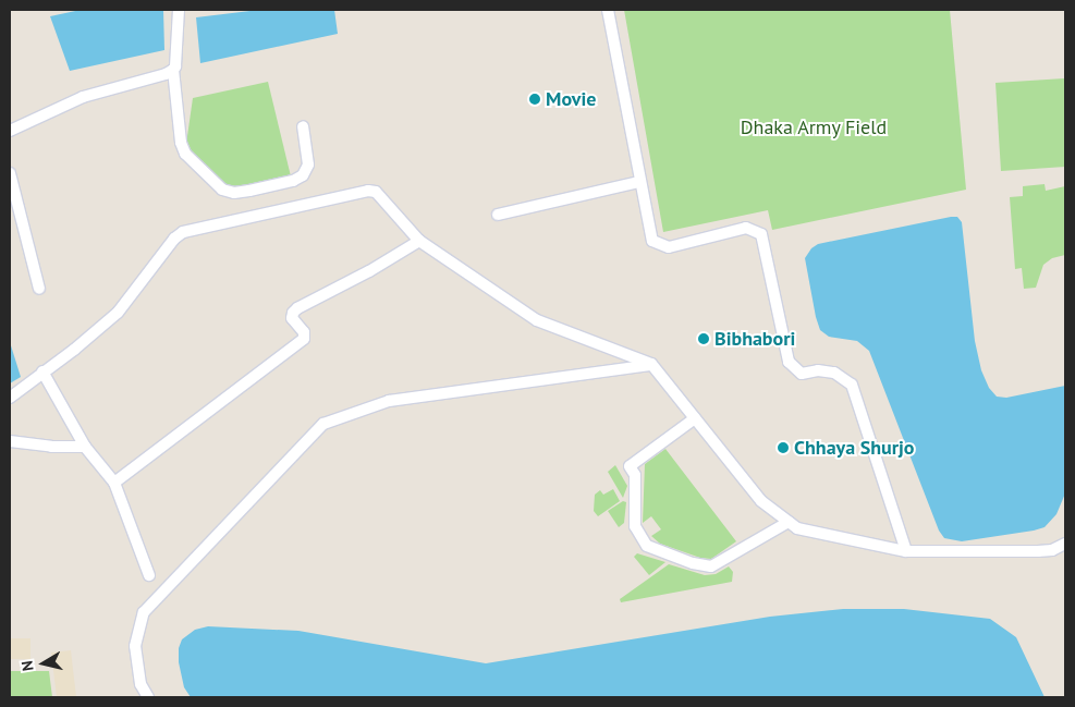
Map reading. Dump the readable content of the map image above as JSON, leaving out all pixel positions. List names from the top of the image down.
{
  "parks": ["Dhaka Army Field"],
  "places": ["Movie", "Bibhabori", "Chhaya Shurjo"],
  "north": "left"
}
